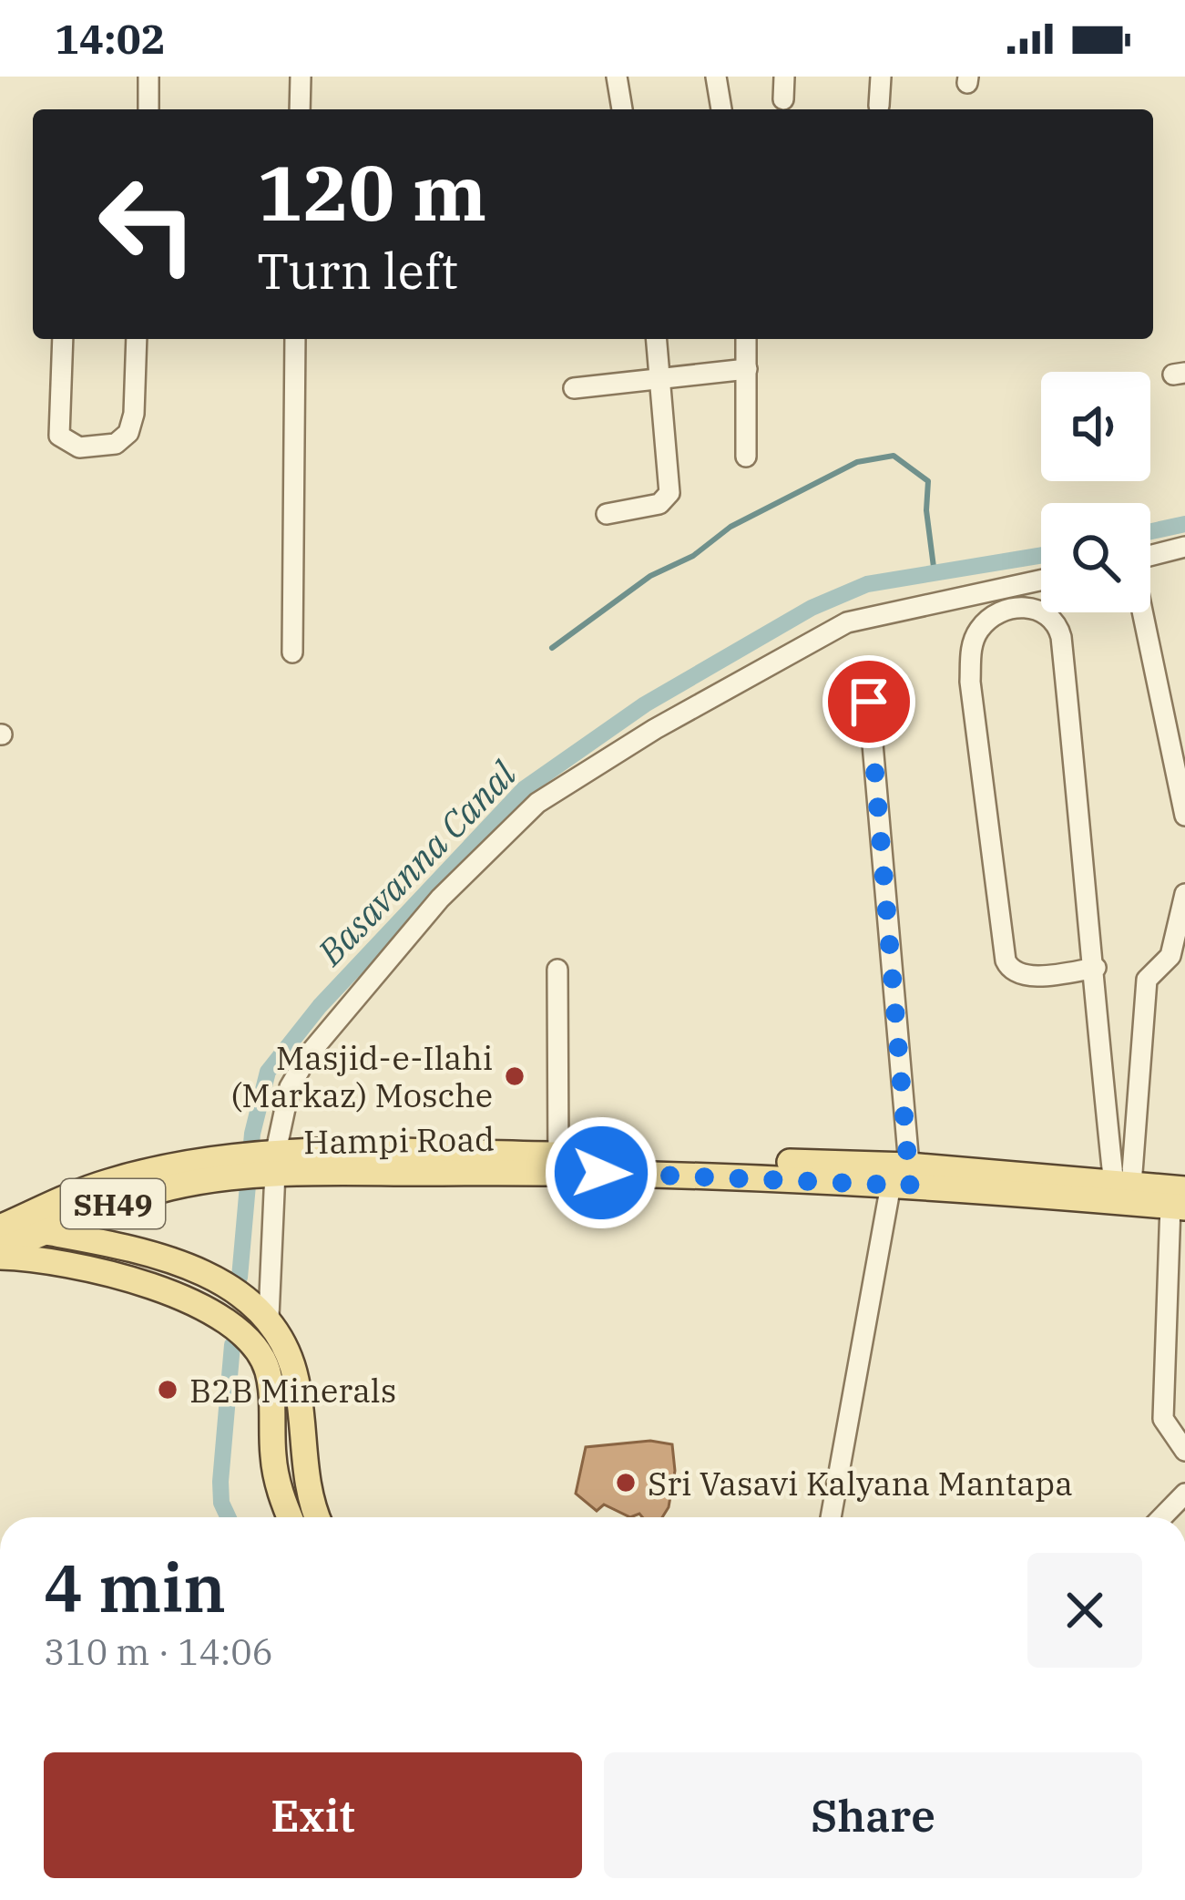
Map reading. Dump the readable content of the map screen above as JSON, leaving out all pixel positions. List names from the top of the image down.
{
  "streets": {
    "main road": ["Hampi Road", "SH49"]
  },
  "crossings": [
    ["Hampi Road", "SH49"]
  ],
  "water": ["Basavanna Canal"],
  "places": ["Masjid-e-Ilahi (Markaz) Mosche", "B2B Minerals", "Sri Vasavi Kalyana Mantapa"],
  "page": {
    "status": "14:02",
    "turn": ["120 m", "Turn left"],
    "heading": ["4 min", "310 m · 14:06"],
    "buttons": ["Exit", "Share"]
  }
}
